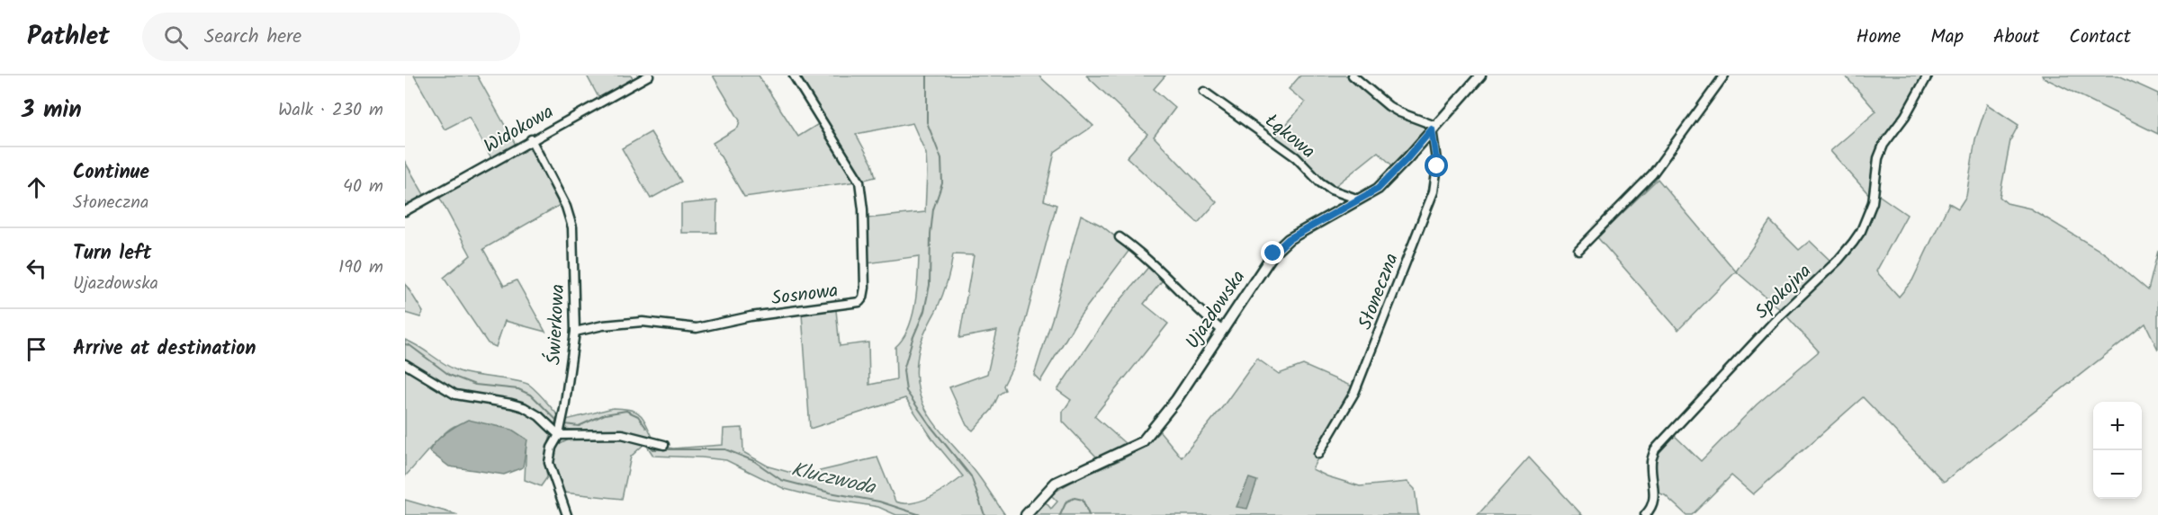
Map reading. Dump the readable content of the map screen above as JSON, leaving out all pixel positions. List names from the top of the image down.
{
  "streets": {
    "street": [
      "Widokowa",
      "Łąkowa",
      "Słoneczna",
      "Spokojna",
      "Sosnowa",
      "Ujazdowska",
      "Świerkowa"
    ]
  },
  "crossings": [
    ["Widokowa", "Świerkowa"],
    ["Łąkowa", "Ujazdowska"],
    ["Słoneczna", "Ujazdowska"],
    ["Sosnowa", "Świerkowa"]
  ],
  "water": ["Kluczwoda"],
  "page": {
    "header": "Pathlet",
    "search": "Search here",
    "nav": [
      "Home",
      "Map",
      "About",
      "Contact"
    ],
    "heading": ["3 min", "Walk · 230 m"],
    "list": [
      ["Continue", "Słoneczna", "40 m"],
      ["Turn left", "Ujazdowska", "190 m"],
      "Arrive at destination"
    ],
    "map_buttons": ["+", "−"]
  }
}
